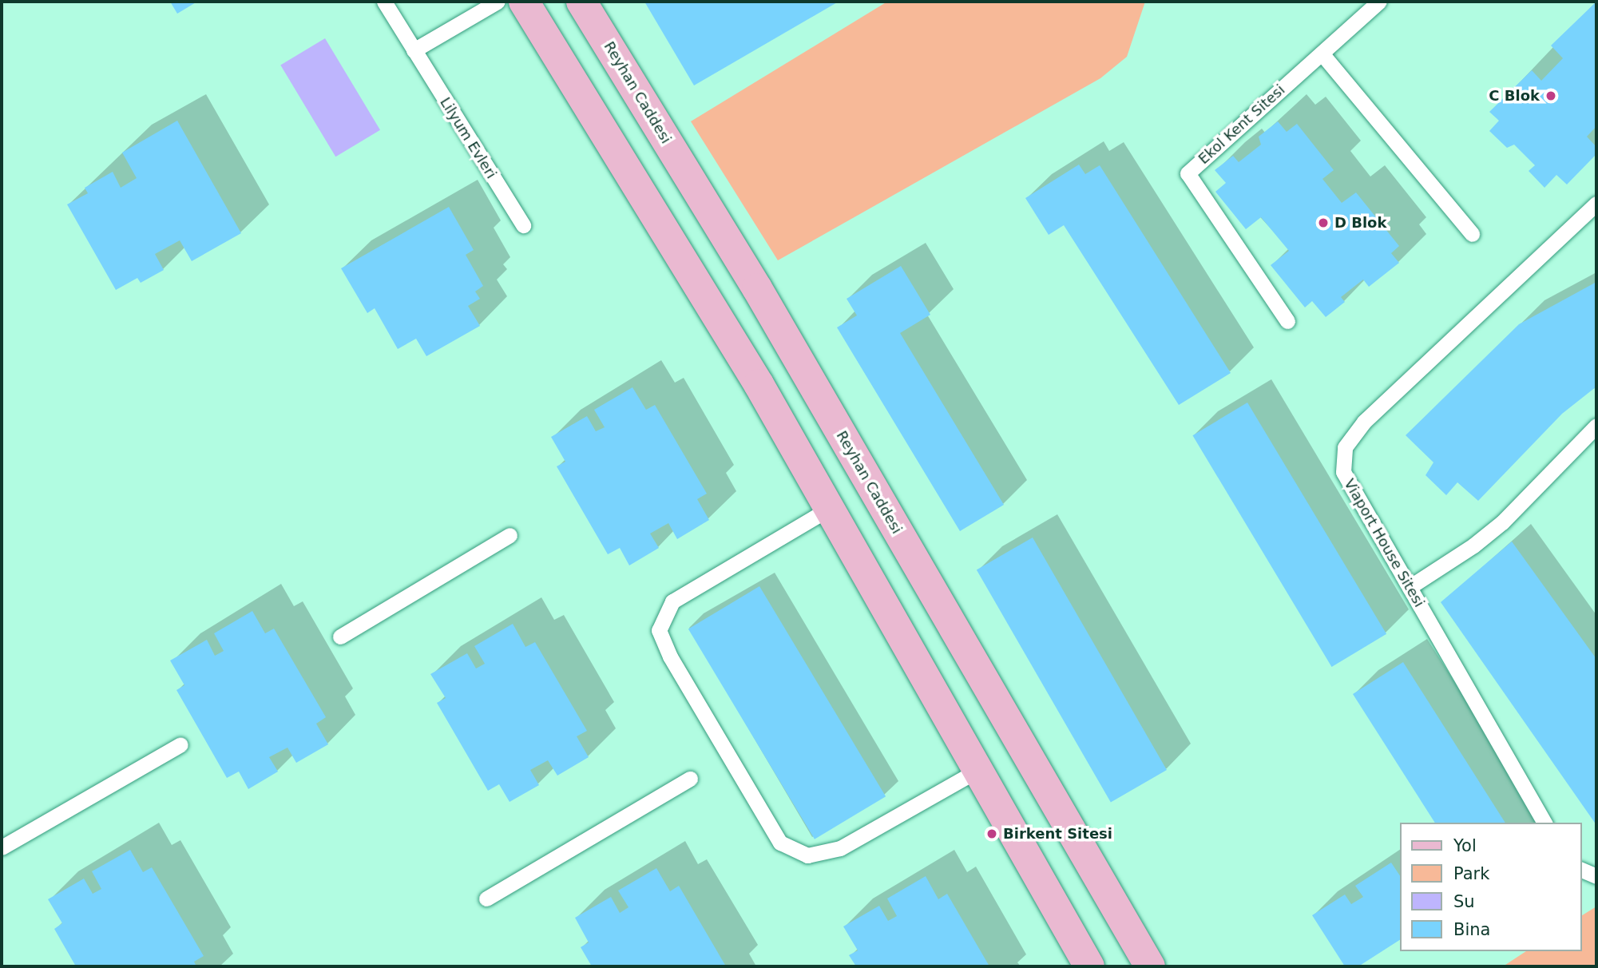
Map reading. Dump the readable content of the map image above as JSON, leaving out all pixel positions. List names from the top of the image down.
{
  "streets": {
    "main road": ["Reyhan Caddesi"],
    "lane": ["Ekol Kent Sitesi", "Lilyum Evleri", "Viaport House Sitesi"]
  },
  "places": ["C Blok", "D Blok", "Birkent Sitesi"],
  "legend": [
    "Yol",
    "Park",
    "Su",
    "Bina"
  ]
}
